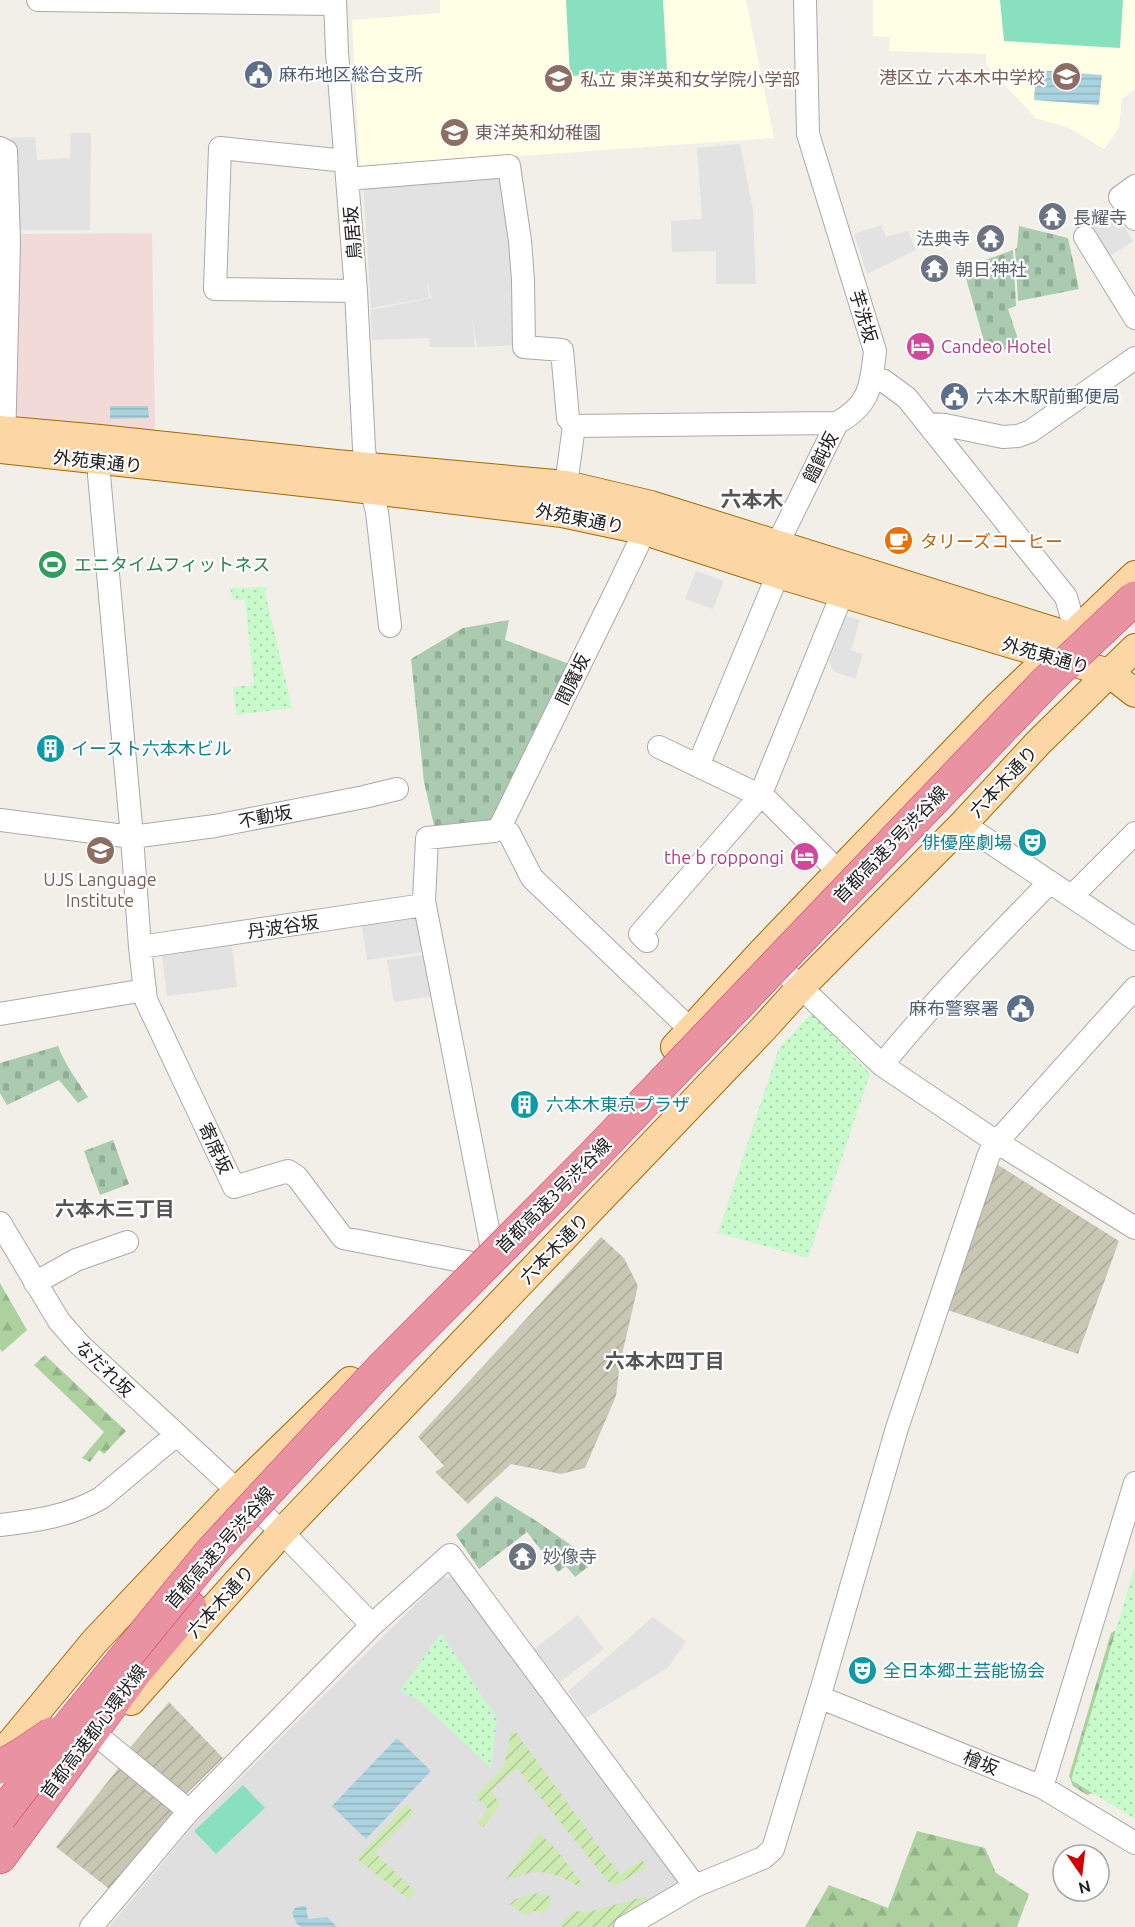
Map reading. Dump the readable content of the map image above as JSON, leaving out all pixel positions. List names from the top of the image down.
{
  "streets": {
    "highway": ["首都高速3号渋谷線", "首都高速都心環状線"],
    "main road": ["外苑東通り", "六本木通り"],
    "street": [
      "鳥居坂",
      "芋洗坂",
      "饂飩坂",
      "閻魔坂",
      "不動坂",
      "丹波谷坂",
      "寄席坂",
      "なだれ坂",
      "檜坂"
    ]
  },
  "crossings": [
    ["鳥居坂", "外苑東通り"],
    ["芋洗坂", "饂飩坂"],
    ["饂飩坂", "外苑東通り"],
    ["外苑東通り", "閻魔坂"],
    ["外苑東通り", "六本木通り"],
    ["外苑東通り", "首都高速3号渋谷線"],
    ["外苑東通り", "寄席坂"],
    ["六本木通り", "首都高速3号渋谷線"],
    ["六本木通り", "寄席坂"],
    ["六本木通り", "なだれ坂"],
    ["不動坂", "寄席坂"],
    ["首都高速3号渋谷線", "首都高速都心環状線"],
    ["丹波谷坂", "寄席坂"]
  ],
  "districts": ["六本木", "六本木三丁目", "六本木四丁目"],
  "places": {
    "public building": ["麻布地区総合支所", "六本木駅前郵便局", "麻布警察署"],
    "school or university": [
      "港区立 六本木中学校",
      "私立 東洋英和女学院小学部",
      "東洋英和幼稚園",
      "UJS Language Institute"
    ],
    "temple": [
      "長耀寺",
      "法典寺",
      "朝日神社",
      "妙像寺"
    ],
    "hotel": ["Candeo Hotel", "the b roppongi"],
    "cafe": ["タリーズコーヒー"],
    "sports": ["エニタイムフィットネス"],
    "building": ["イースト六本木ビル", "六本木東京プラザ"],
    "theatre": ["俳優座劇場", "全日本郷土芸能協会"]
  },
  "north": "bottom"
}
